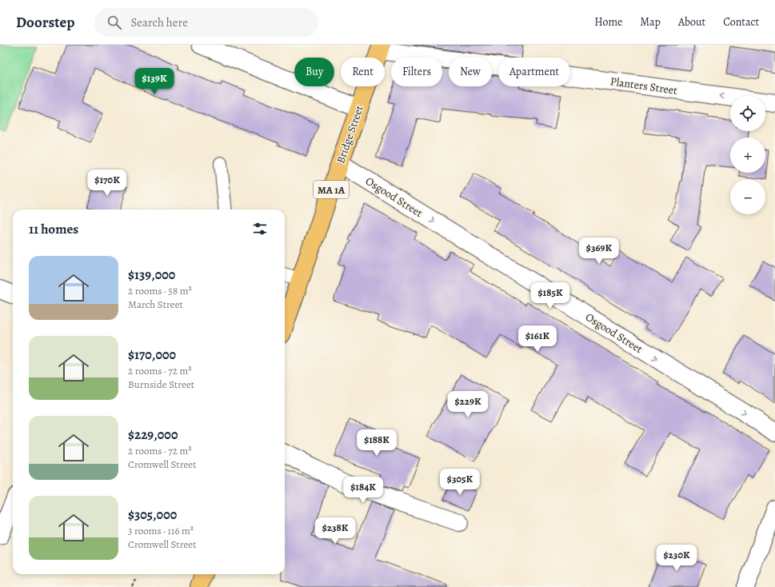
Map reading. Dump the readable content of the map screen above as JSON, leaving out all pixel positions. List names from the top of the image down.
{
  "streets": {
    "highway": ["Bridge Street", "MA 1A"],
    "street": ["Planters Street", "Osgood Street"]
  },
  "crossings": [
    ["Planters Street", "Bridge Street"],
    ["Bridge Street", "Osgood Street"]
  ],
  "one_way": ["Planters Street", "Osgood Street"],
  "page": {
    "header": "Doorstep",
    "search": "Search here",
    "nav": [
      "Home",
      "Map",
      "About",
      "Contact"
    ],
    "chip": [
      "Buy",
      "Rent",
      "Filters",
      "New",
      "Apartment"
    ],
    "price": [
      "$139K",
      "$170K",
      "$369K",
      "$185K",
      "$161K",
      "$229K",
      "$188K",
      "$305K",
      "$184K",
      "$238K",
      "$230K"
    ],
    "map_buttons": ["+", "−"],
    "heading": "11 homes",
    "list": [
      {
        "name": "$139,000",
        "note": "2 rooms · 58 m² · March Street"
      },
      {
        "name": "$170,000",
        "note": "2 rooms · 72 m² · Burnside Street"
      },
      {
        "name": "$229,000",
        "note": "2 rooms · 72 m² · Cromwell Street"
      },
      {
        "name": "$305,000",
        "note": "3 rooms · 116 m² · Cromwell Street"
      }
    ]
  }
}
